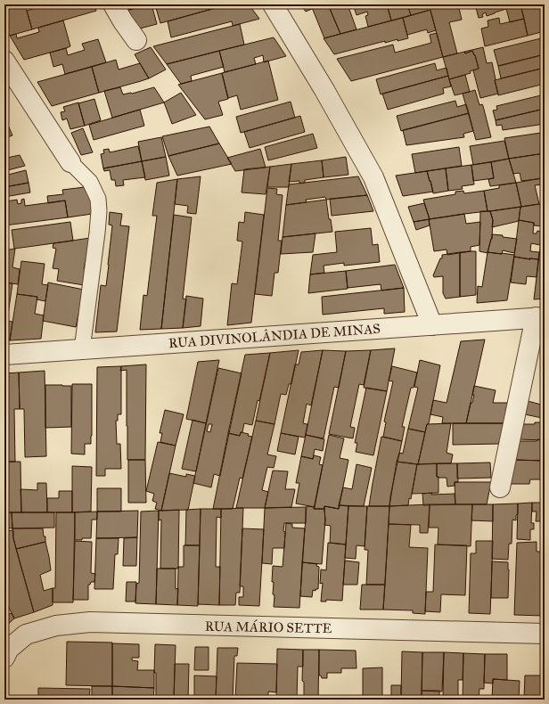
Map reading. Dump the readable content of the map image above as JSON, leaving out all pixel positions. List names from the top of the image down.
{
  "streets": {
    "street": ["RUA DIVINOLÂNDIA DE MINAS", "RUA MÁRIO SETTE"]
  }
}
